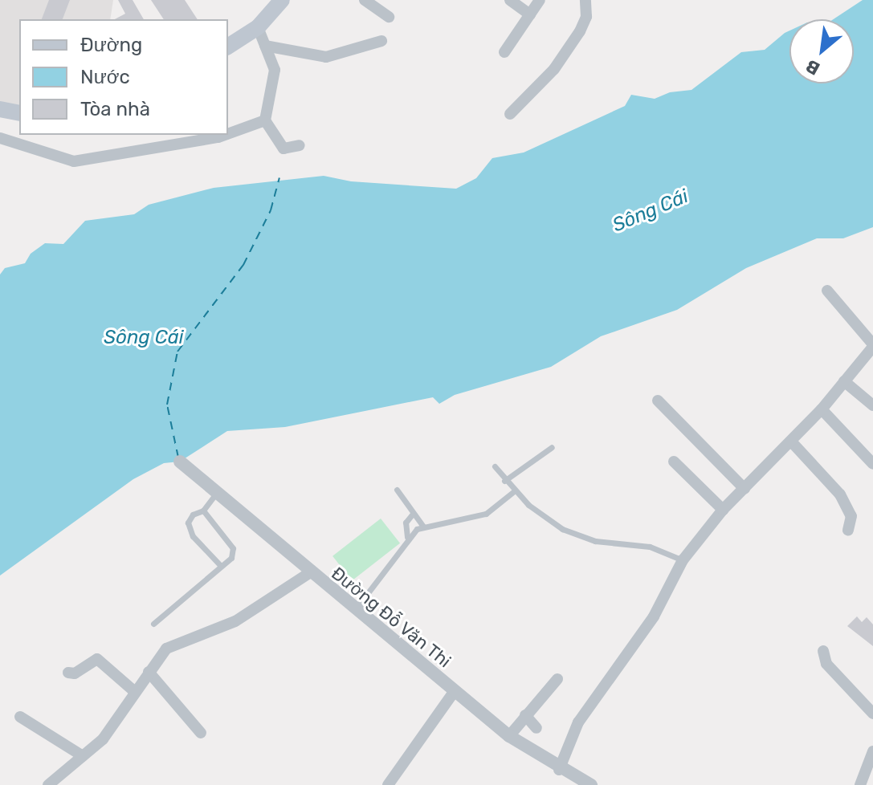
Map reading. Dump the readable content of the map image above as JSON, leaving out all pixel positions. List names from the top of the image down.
{
  "streets": {
    "street": ["Đường Đỗ Văn Thi"]
  },
  "water": ["Sông Cái"],
  "legend": ["Đường", "Nước", "Tòa nhà"],
  "north": "bottom left"
}
